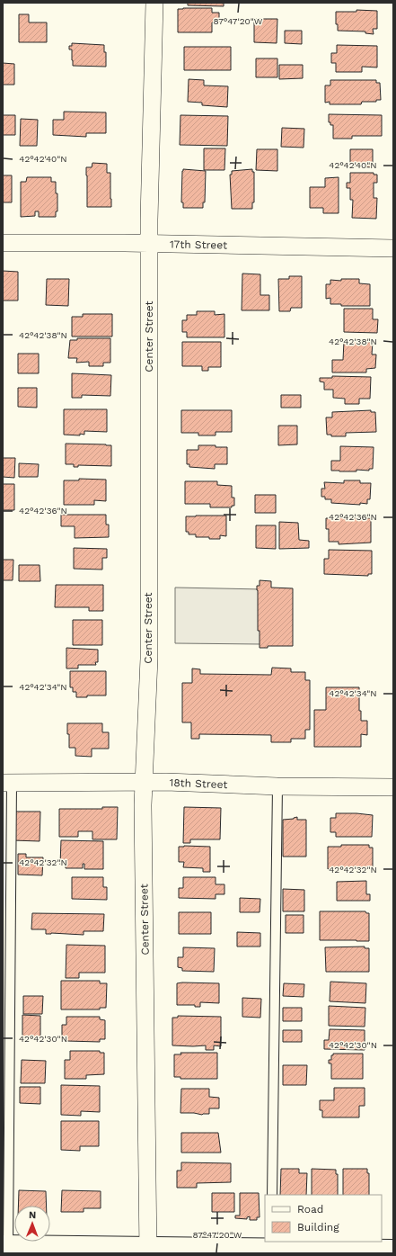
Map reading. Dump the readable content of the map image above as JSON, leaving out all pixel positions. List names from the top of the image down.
{
  "streets": {
    "street": ["17th Street", "Center Street", "18th Street"]
  },
  "crossings": [
    ["17th Street", "Center Street"],
    ["Center Street", "18th Street"]
  ],
  "legend": ["Road", "Building"],
  "north": "top",
  "coordinates": [
    "87°47'20\"W",
    "42°42'40\"N",
    "42°42'38\"N",
    "42°42'36\"N",
    "42°42'34\"N",
    "42°42'32\"N",
    "42°42'30\"N"
  ]
}
